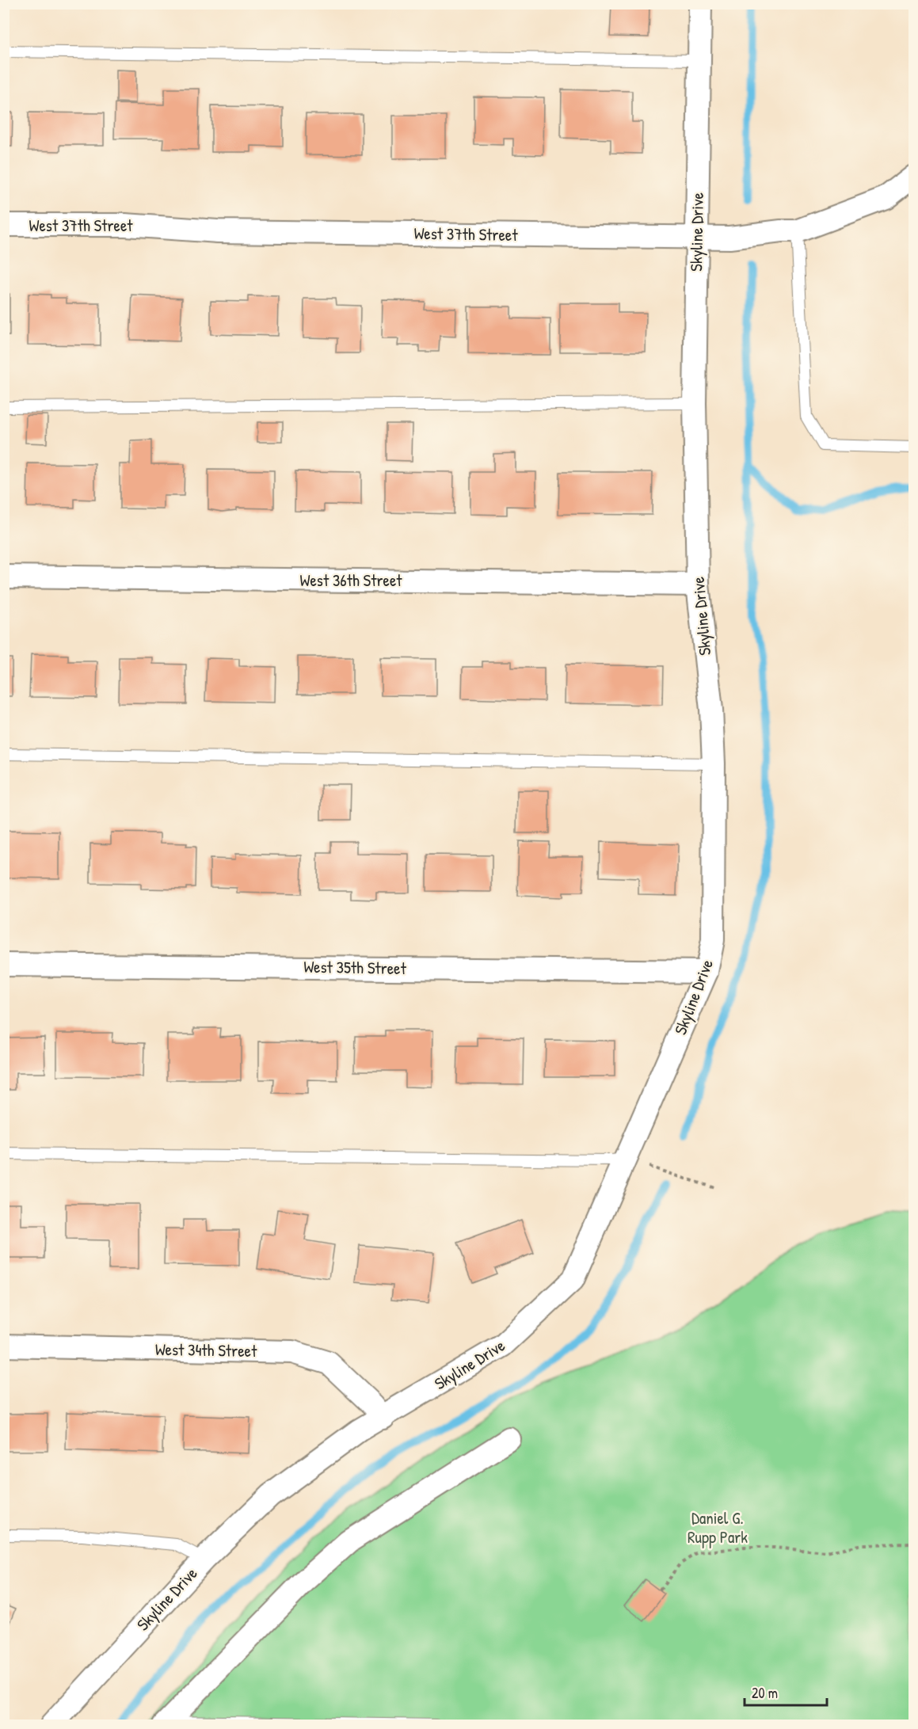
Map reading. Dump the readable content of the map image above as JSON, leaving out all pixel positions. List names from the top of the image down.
{
  "streets": {
    "street": [
      "West 37th Street",
      "Skyline Drive",
      "West 36th Street",
      "West 35th Street",
      "West 34th Street"
    ]
  },
  "crossings": [
    ["West 37th Street", "Skyline Drive"],
    ["Skyline Drive", "West 36th Street"],
    ["Skyline Drive", "West 35th Street"],
    ["Skyline Drive", "West 34th Street"]
  ],
  "parks": ["Daniel G. Rupp Park"],
  "scale_bar": "20 m"
}
